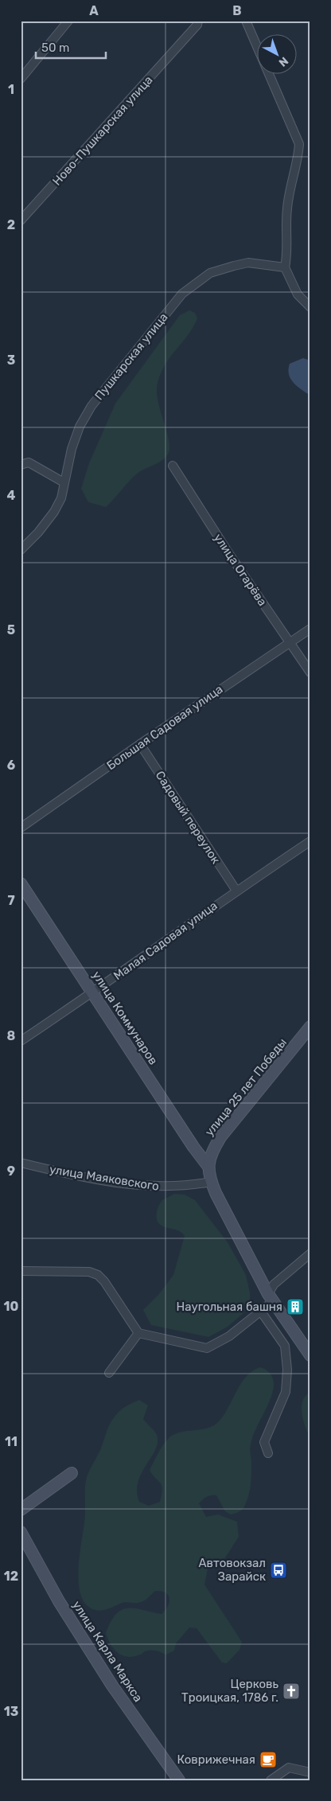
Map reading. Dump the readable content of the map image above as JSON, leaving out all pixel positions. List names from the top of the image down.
{
  "streets": {
    "street": [
      "Ново-Пушкарская улица",
      "Пушкарская улица",
      "улица Огарёва",
      "Большая Садовая улица",
      "Садовый переулок",
      "Малая Садовая улица",
      "улица Коммунаров",
      "улица 25 лет Победы",
      "улица Маяковского",
      "улица Карла Маркса"
    ]
  },
  "crossings": [
    ["улица Огарёва", "Большая Садовая улица"],
    ["Большая Садовая улица", "Садовый переулок"],
    ["Садовый переулок", "Малая Садовая улица"],
    ["Малая Садовая улица", "улица Коммунаров"],
    ["улица Коммунаров", "улица 25 лет Победы"]
  ],
  "places": {
    "building": ["Наугольная башня"],
    "bus stop": ["Автовокзал Зарайск"],
    "church": ["Церковь Троицкая, 1786 г."],
    "cafe": ["Коврижечная"]
  },
  "scale_bar": "50 m",
  "north": "bottom right",
  "grid": {
    "columns": ["A", "B"],
    "rows": [
      "1",
      "2",
      "3",
      "4",
      "5",
      "6",
      "7",
      "8",
      "9",
      "10",
      "11",
      "12",
      "13"
    ]
  }
}
